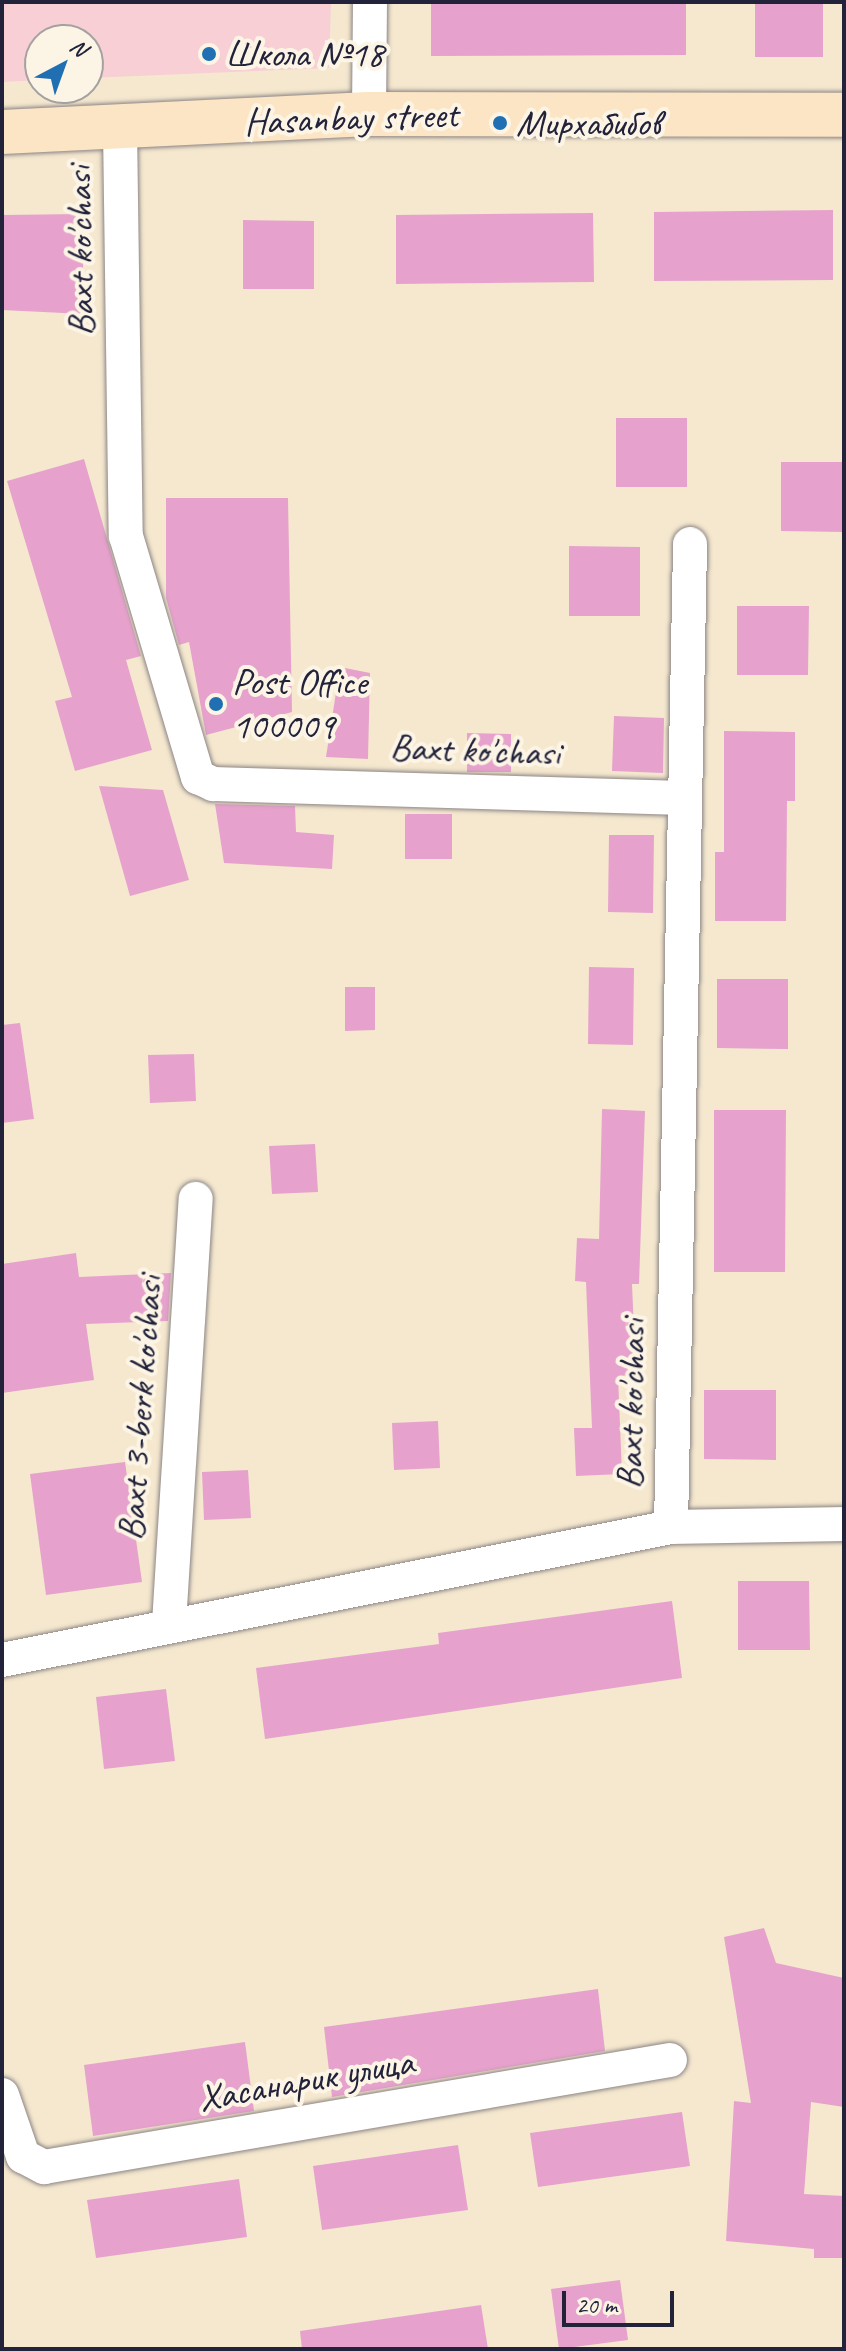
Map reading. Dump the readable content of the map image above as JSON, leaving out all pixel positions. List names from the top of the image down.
{
  "streets": {
    "street": [
      "Hasanbay street",
      "Baxt ko'chasi",
      "Baxt 3-berk ko'chasi",
      "Хасанарик улица"
    ]
  },
  "crossings": [
    ["Hasanbay street", "Baxt ko'chasi"],
    ["Baxt ko'chasi", "Baxt 3-berk ko'chasi"]
  ],
  "places": ["Школа №18", "Мирхабибов", "Post Office 100009"],
  "scale_bar": "20 m",
  "north": "top right"
}
